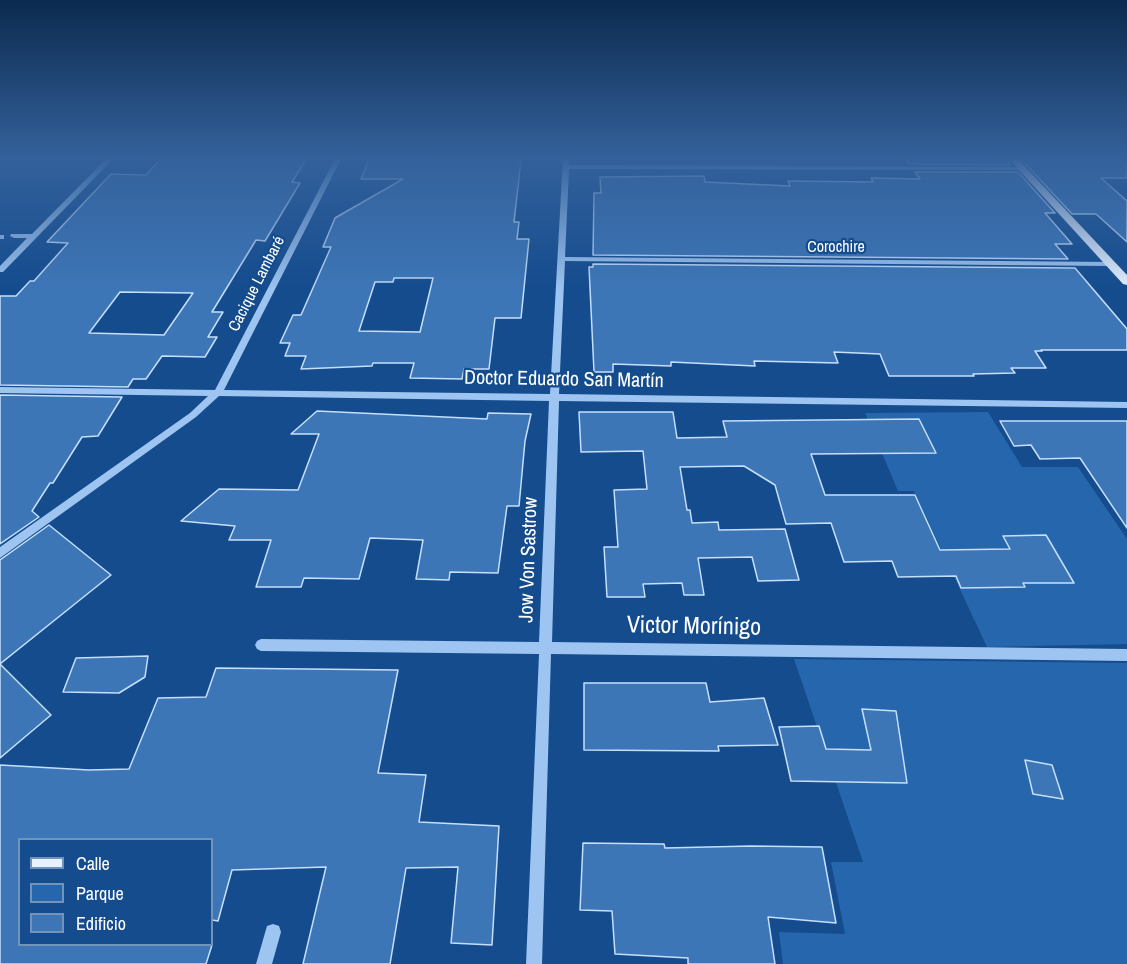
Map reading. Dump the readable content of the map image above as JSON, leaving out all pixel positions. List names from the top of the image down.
{
  "streets": {
    "street": [
      "Corochire",
      "Cacique Lambaré",
      "Doctor Eduardo San Martín",
      "Jow Von Sastrow",
      "Victor Morínigo"
    ]
  },
  "crossings": [
    ["Corochire", "Jow Von Sastrow"],
    ["Cacique Lambaré", "Doctor Eduardo San Martín"],
    ["Doctor Eduardo San Martín", "Jow Von Sastrow"],
    ["Jow Von Sastrow", "Victor Morínigo"]
  ],
  "legend": ["Calle", "Parque", "Edificio"]
}
